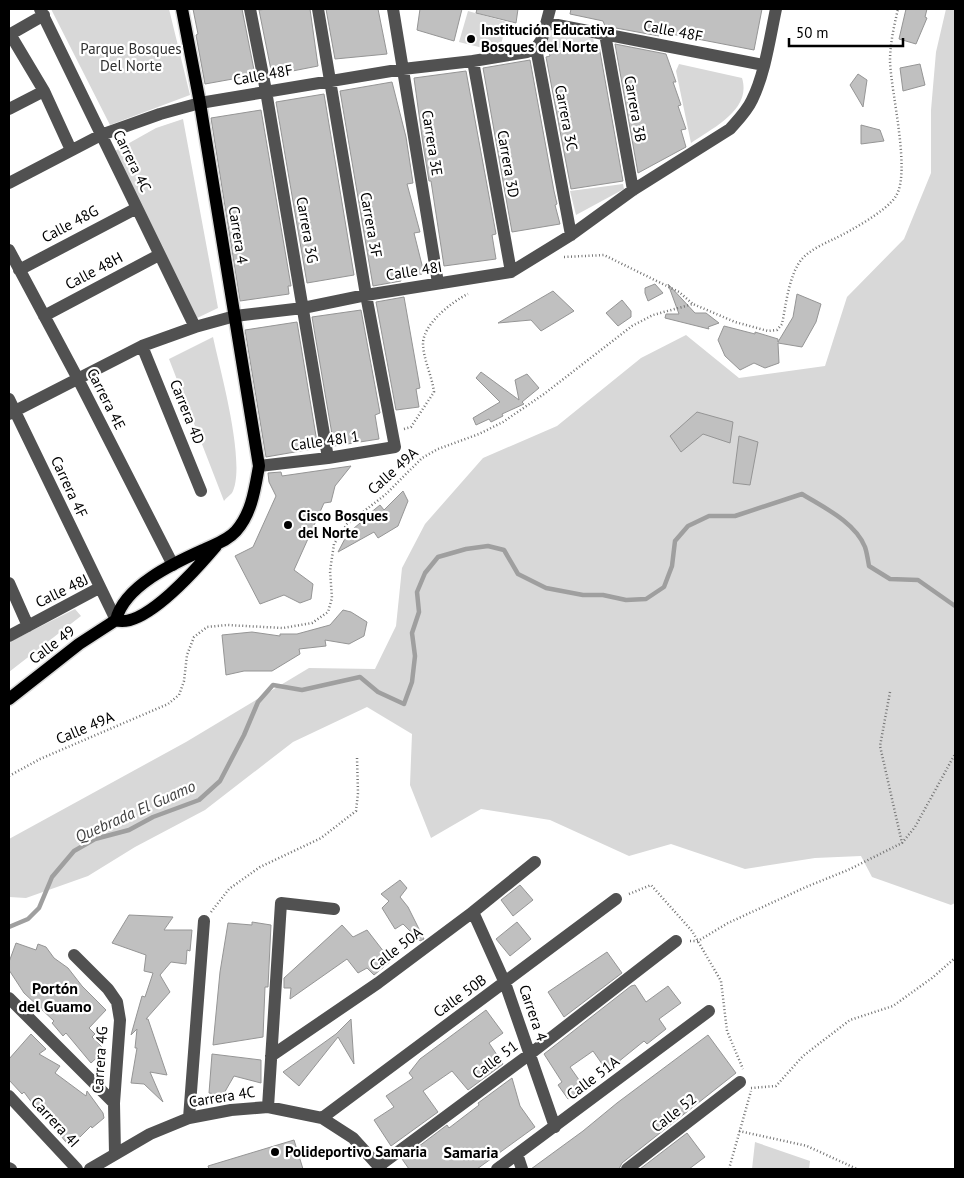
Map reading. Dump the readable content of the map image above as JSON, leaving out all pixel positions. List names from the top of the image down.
{
  "streets": {
    "main road": ["Carrera 4", "Calle 49"],
    "street": [
      "Calle 48F",
      "Carrera 3B",
      "Carrera 3C",
      "Carrera 3E",
      "Carrera 4C",
      "Carrera 3D",
      "Calle 48G",
      "Carrera 3F",
      "Carrera 3G",
      "Calle 48H",
      "Calle 48I",
      "Carrera 4E",
      "Carrera 4D",
      "Calle 48I 1",
      "Carrera 4F",
      "Calle 48J",
      "Calle 50A",
      "Calle 50B",
      "Carrera 4G",
      "Calle 51",
      "Calle 51A",
      "Calle 52",
      "Carrera 4I"
    ],
    "path": ["Calle 49A"]
  },
  "crossings": [
    ["Calle 48F", "Carrera 3B"],
    ["Calle 48F", "Carrera 3C"],
    ["Calle 48F", "Carrera 3E"],
    ["Calle 48F", "Carrera 4C"],
    ["Calle 48F", "Carrera 3D"],
    ["Calle 48F", "Carrera 3F"],
    ["Calle 48F", "Carrera 3G"],
    ["Calle 48F", "Carrera 4"],
    ["Calle 48F", "Calle 48I"],
    ["Carrera 3B", "Calle 48I"],
    ["Carrera 3C", "Calle 48I"],
    ["Carrera 3E", "Calle 48I"],
    ["Carrera 4C", "Calle 48G"],
    ["Carrera 4C", "Calle 48H"],
    ["Carrera 4C", "Calle 48I"],
    ["Carrera 4C", "Calle 50B"],
    ["Carrera 4C", "Carrera 4G"],
    ["Carrera 4C", "Calle 51"],
    ["Carrera 3D", "Calle 48I"],
    ["Calle 48G", "Carrera 4E"],
    ["Carrera 3F", "Calle 48I"],
    ["Carrera 3F", "Calle 48I 1"],
    ["Carrera 3G", "Calle 48I"],
    ["Carrera 3G", "Calle 48I 1"],
    ["Carrera 4", "Calle 48I"],
    ["Carrera 4", "Calle 48I 1"],
    ["Carrera 4", "Calle 50A"],
    ["Carrera 4", "Calle 50B"],
    ["Carrera 4", "Calle 51"],
    ["Carrera 4", "Calle 51A"],
    ["Calle 48H", "Carrera 4E"],
    ["Calle 48I", "Carrera 4E"],
    ["Calle 48I", "Carrera 4D"],
    ["Calle 48I", "Carrera 4F"],
    ["Carrera 4F", "Calle 48J"],
    ["Calle 48J", "Calle 49"]
  ],
  "districts": ["Portón del Guamo", "Samaria"],
  "water": ["Quebrada El Guamo"],
  "parks": ["Parque Bosques Del Norte"],
  "places": ["Institución Educativa Bosques del Norte", "Cisco Bosques del Norte", "Polideportivo Samaria"],
  "scale_bar": "50 m"
}
